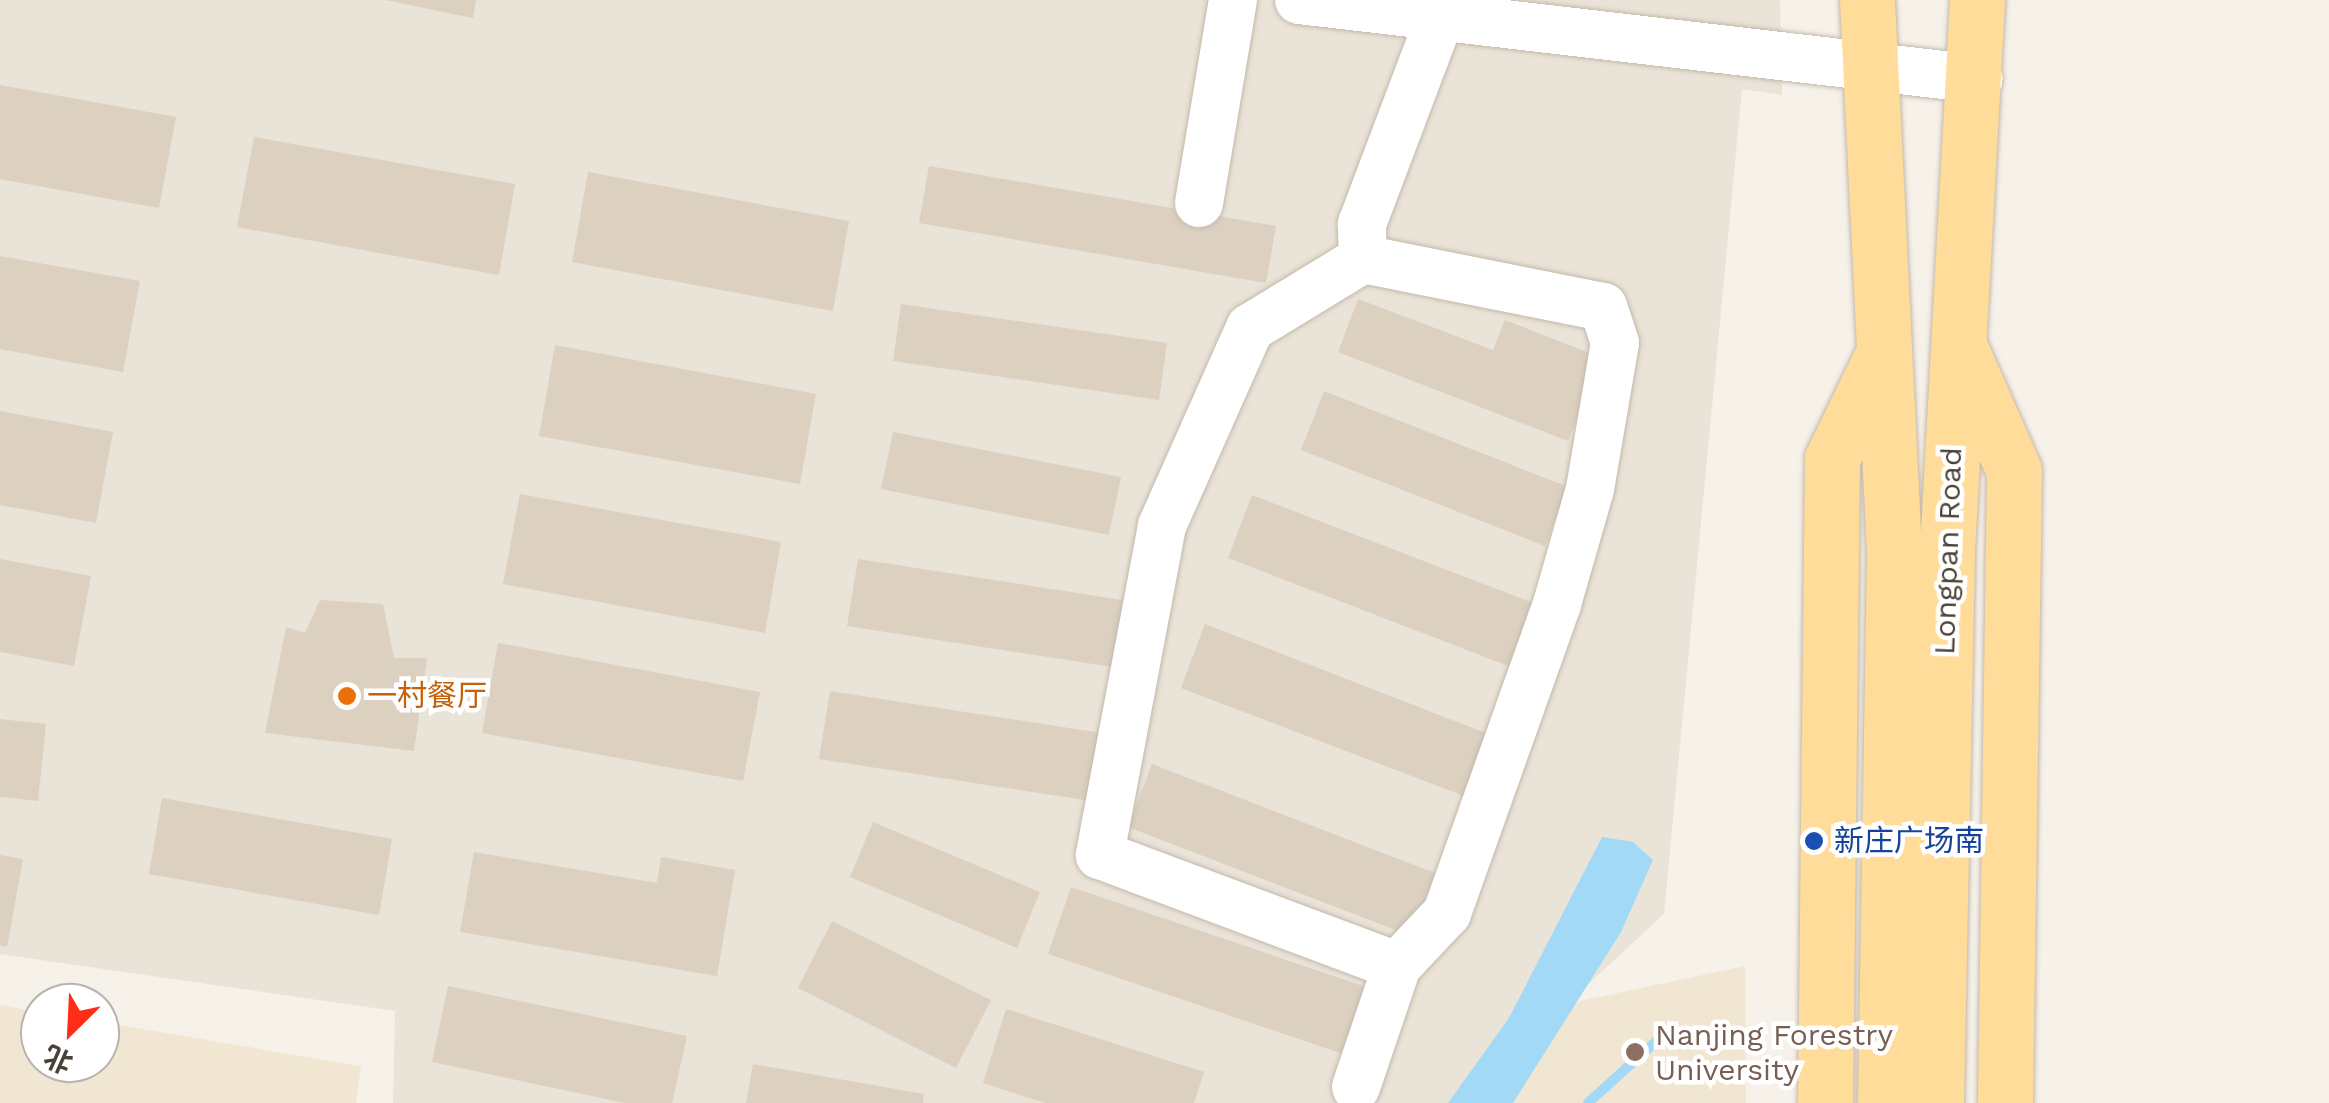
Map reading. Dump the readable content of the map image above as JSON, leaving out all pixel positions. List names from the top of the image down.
{
  "streets": {
    "main road": ["Longpan Road"]
  },
  "places": ["一村餐厅", "新庄广场南", "Nanjing Forestry University"],
  "north": "bottom left"
}
